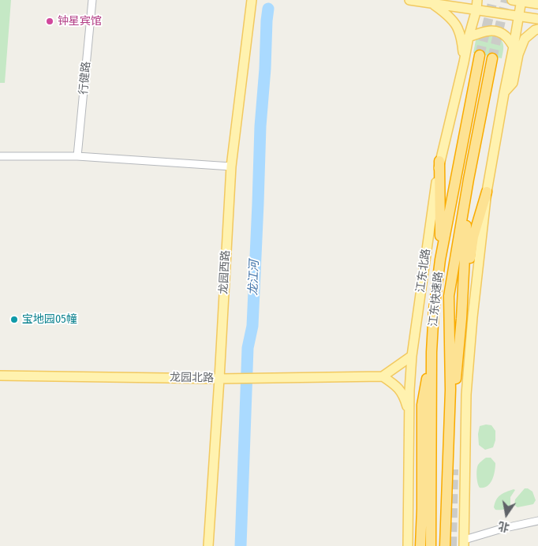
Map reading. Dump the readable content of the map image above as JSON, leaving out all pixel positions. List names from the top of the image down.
{
  "streets": {
    "highway": ["江东快速路"],
    "main road": ["江东北路", "龙园西路", "龙园北路"],
    "street": ["行健路"]
  },
  "crossings": [
    ["龙园西路", "龙园北路"]
  ],
  "water": ["龙江河"],
  "places": ["钟星宾馆", "宝地园05幢"],
  "north": "bottom"
}
